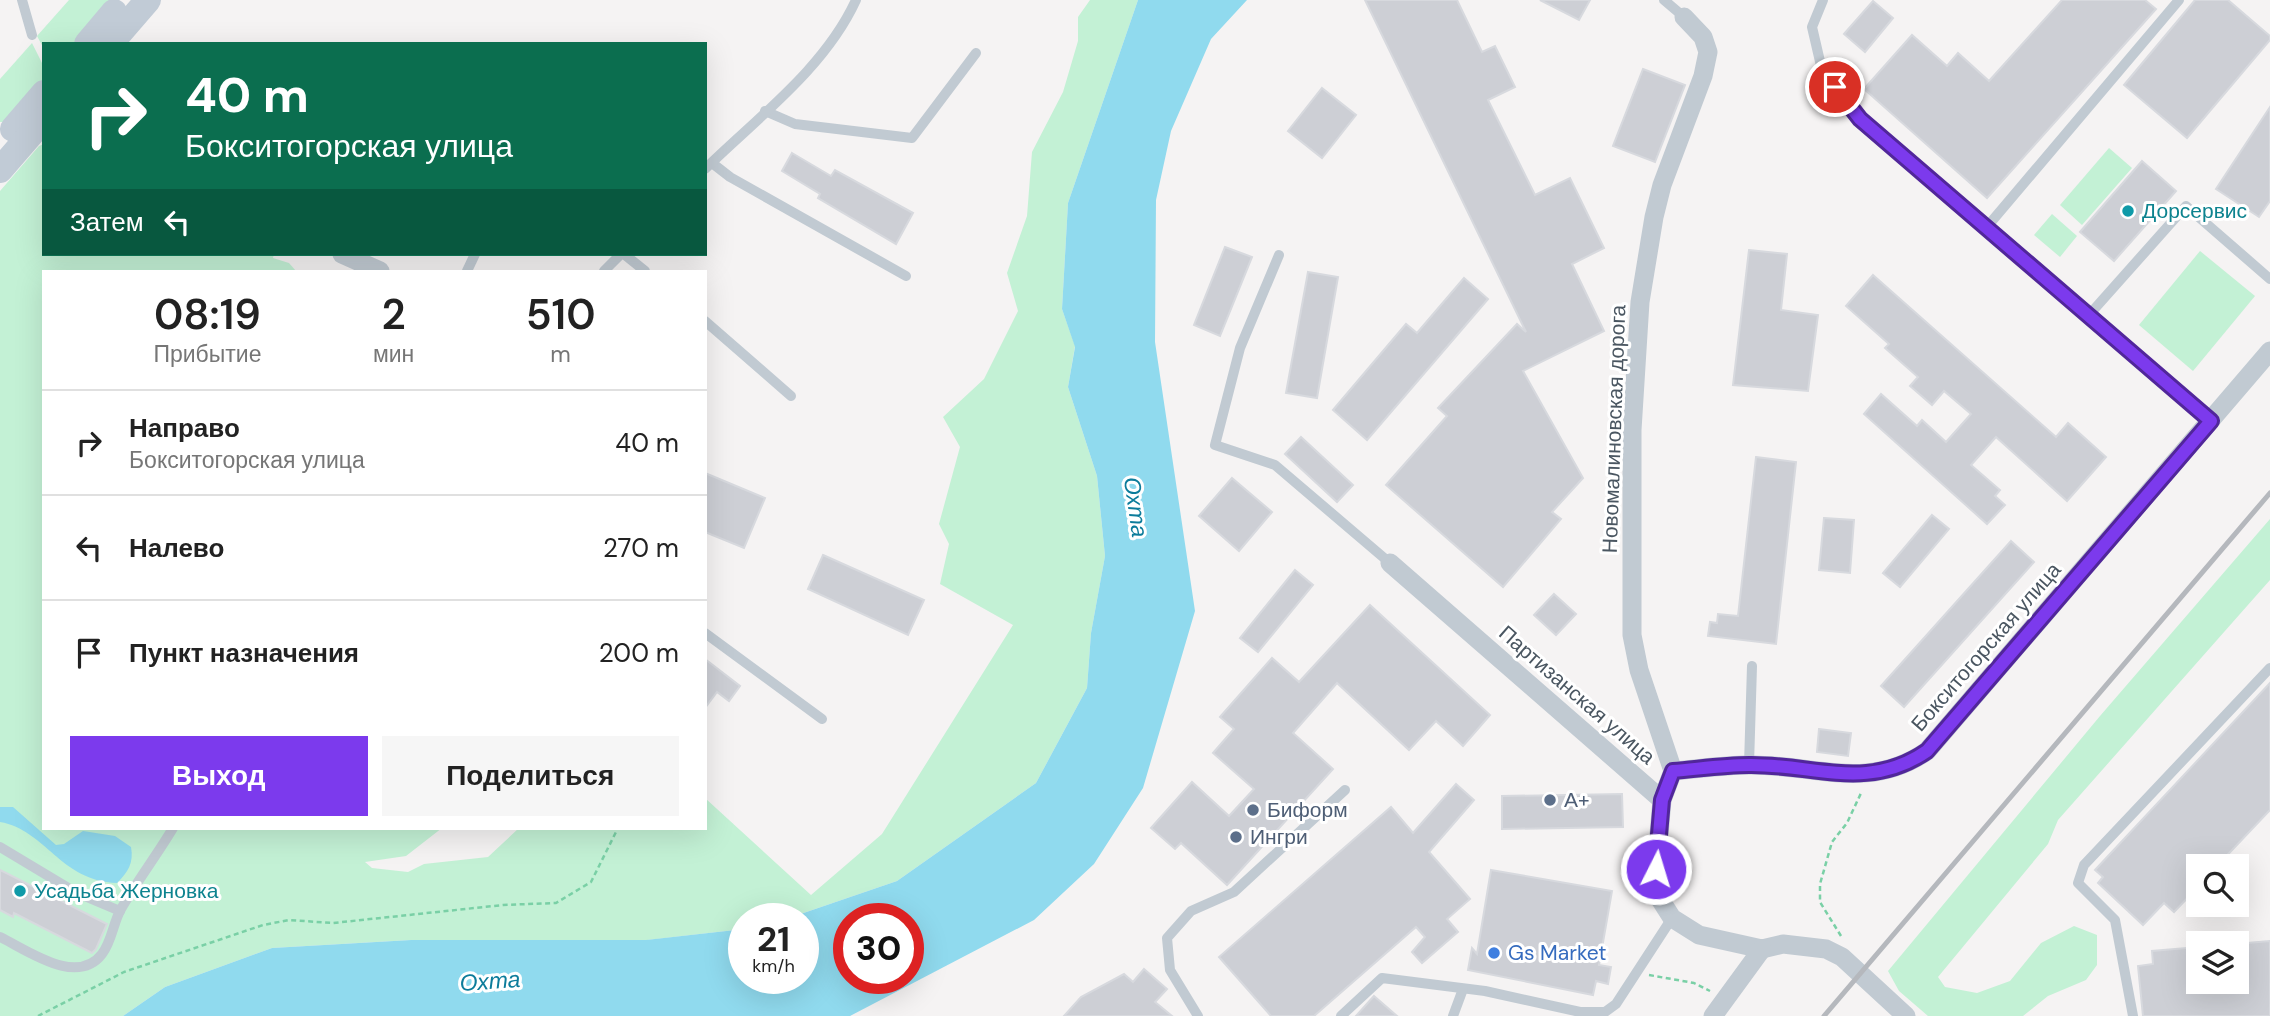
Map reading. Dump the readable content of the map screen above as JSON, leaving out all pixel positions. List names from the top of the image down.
{
  "streets": {
    "street": ["Новомалиновская дорога", "Бокситогорская улица", "Партизанская улица"]
  },
  "crossings": [
    ["Новомалиновская дорога", "Бокситогорская улица"]
  ],
  "water": ["Охта"],
  "places": [
    "Дорсервис",
    "А+",
    "Биформ",
    "Ингри",
    "Усадьба Жерновка",
    "Gs Market"
  ],
  "page": {
    "turn": ["40 m", "Бокситогорская улица"],
    "then": "Затем",
    "eta": [
      "08:19",
      "Прибытие",
      "2",
      "мин",
      "510",
      "m"
    ],
    "list": [
      {
        "name": "Направо",
        "note": "Бокситогорская улица",
        "value": "40 m"
      },
      {
        "name": "Налево",
        "value": "270 m"
      },
      {
        "name": "Пункт назначения",
        "value": "200 m"
      }
    ],
    "buttons": ["Выход", "Поделиться"],
    "speed": "21 km/h",
    "limit": "30"
  }
}
